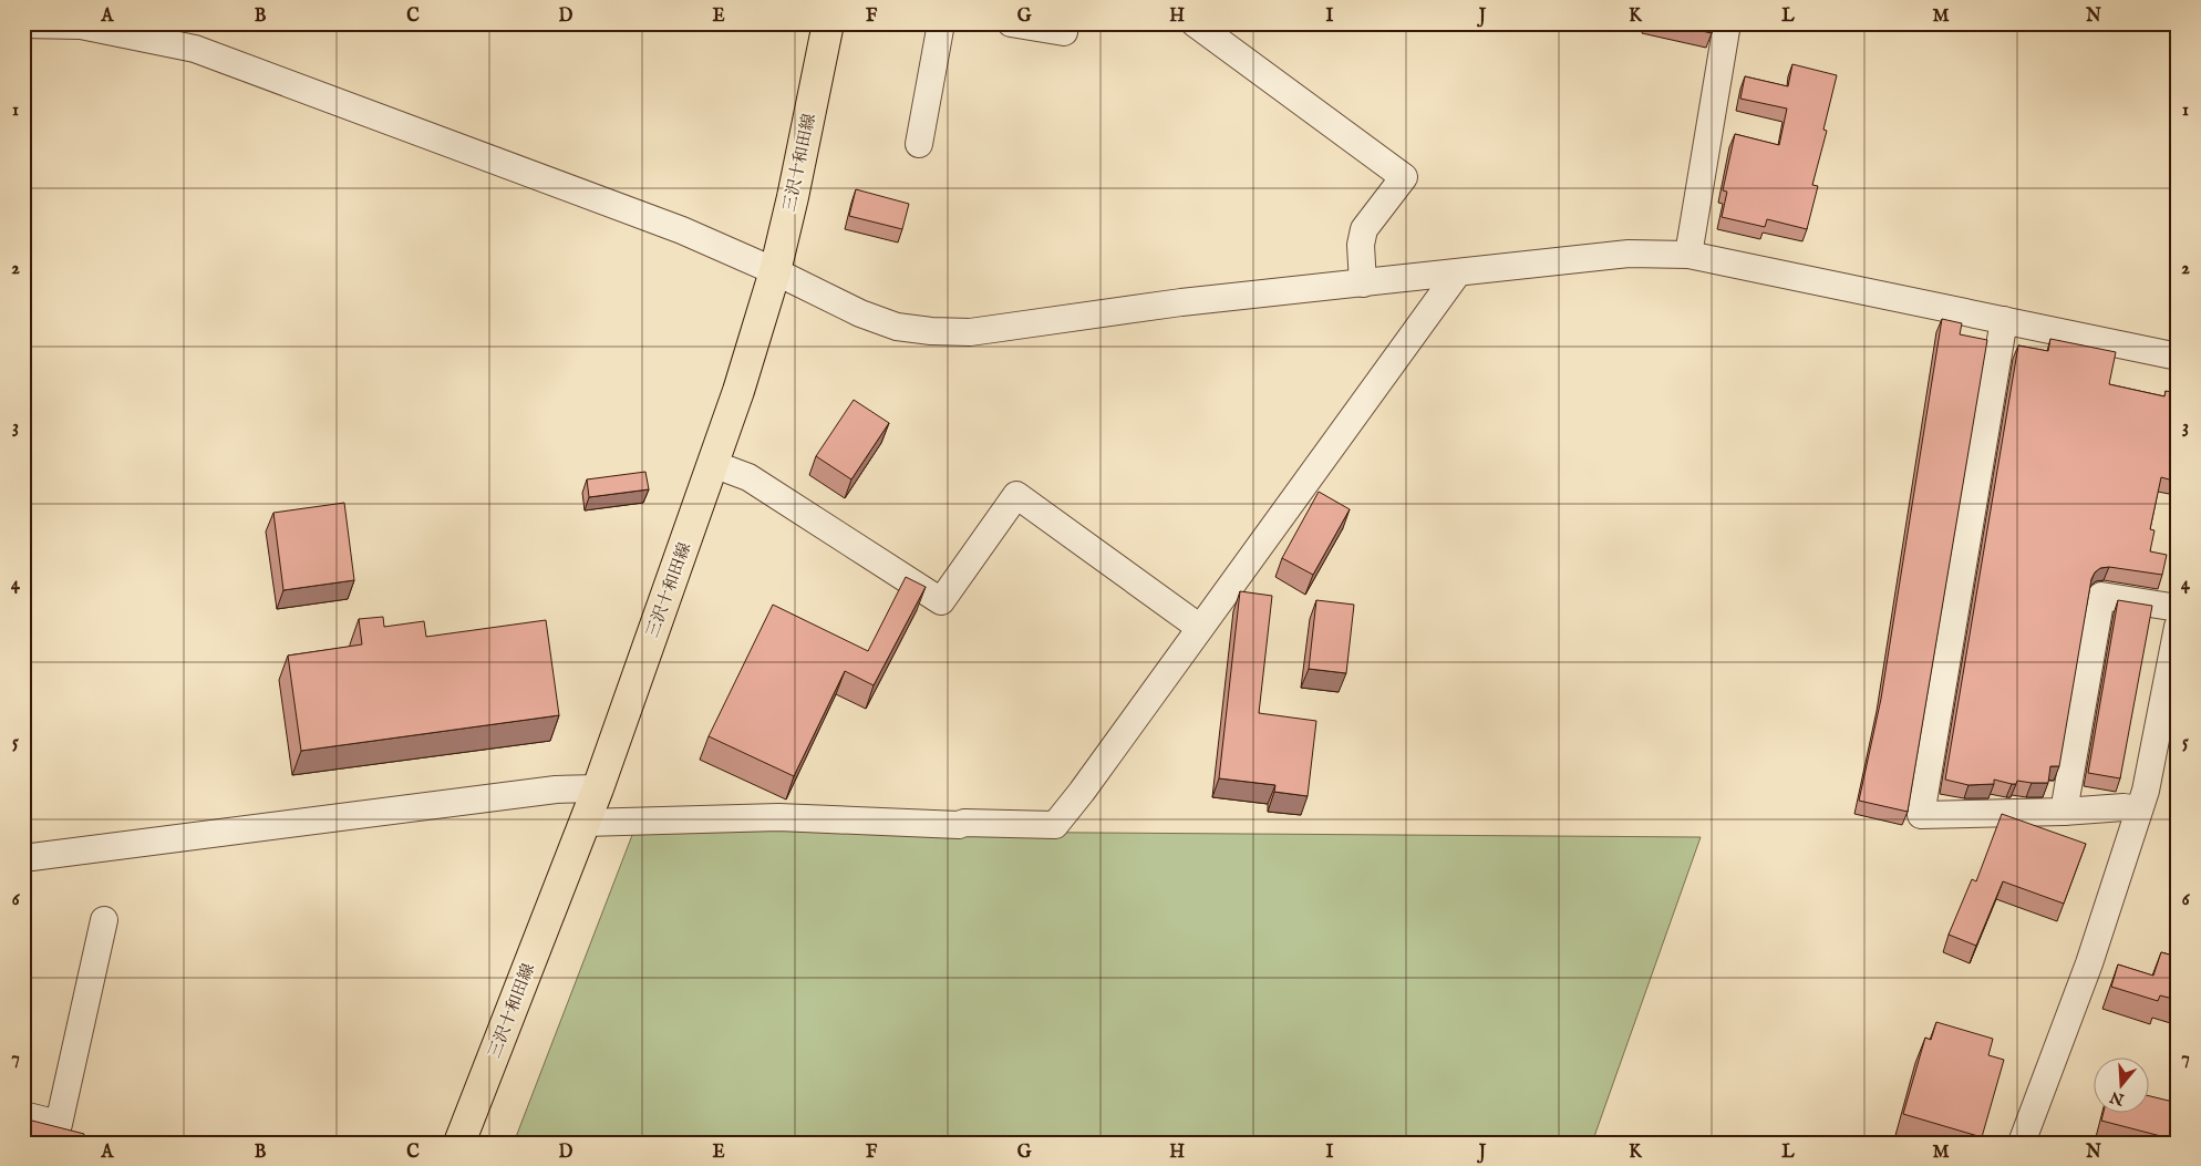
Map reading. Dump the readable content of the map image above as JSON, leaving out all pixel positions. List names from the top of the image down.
{
  "streets": {
    "main road": ["三沢十和田線"]
  },
  "north": "bottom",
  "grid": {
    "columns": [
      "A",
      "B",
      "C",
      "D",
      "E",
      "F",
      "G",
      "H",
      "I",
      "J",
      "K",
      "L",
      "M",
      "N"
    ],
    "rows": [
      "1",
      "2",
      "3",
      "4",
      "5",
      "6",
      "7"
    ]
  }
}
